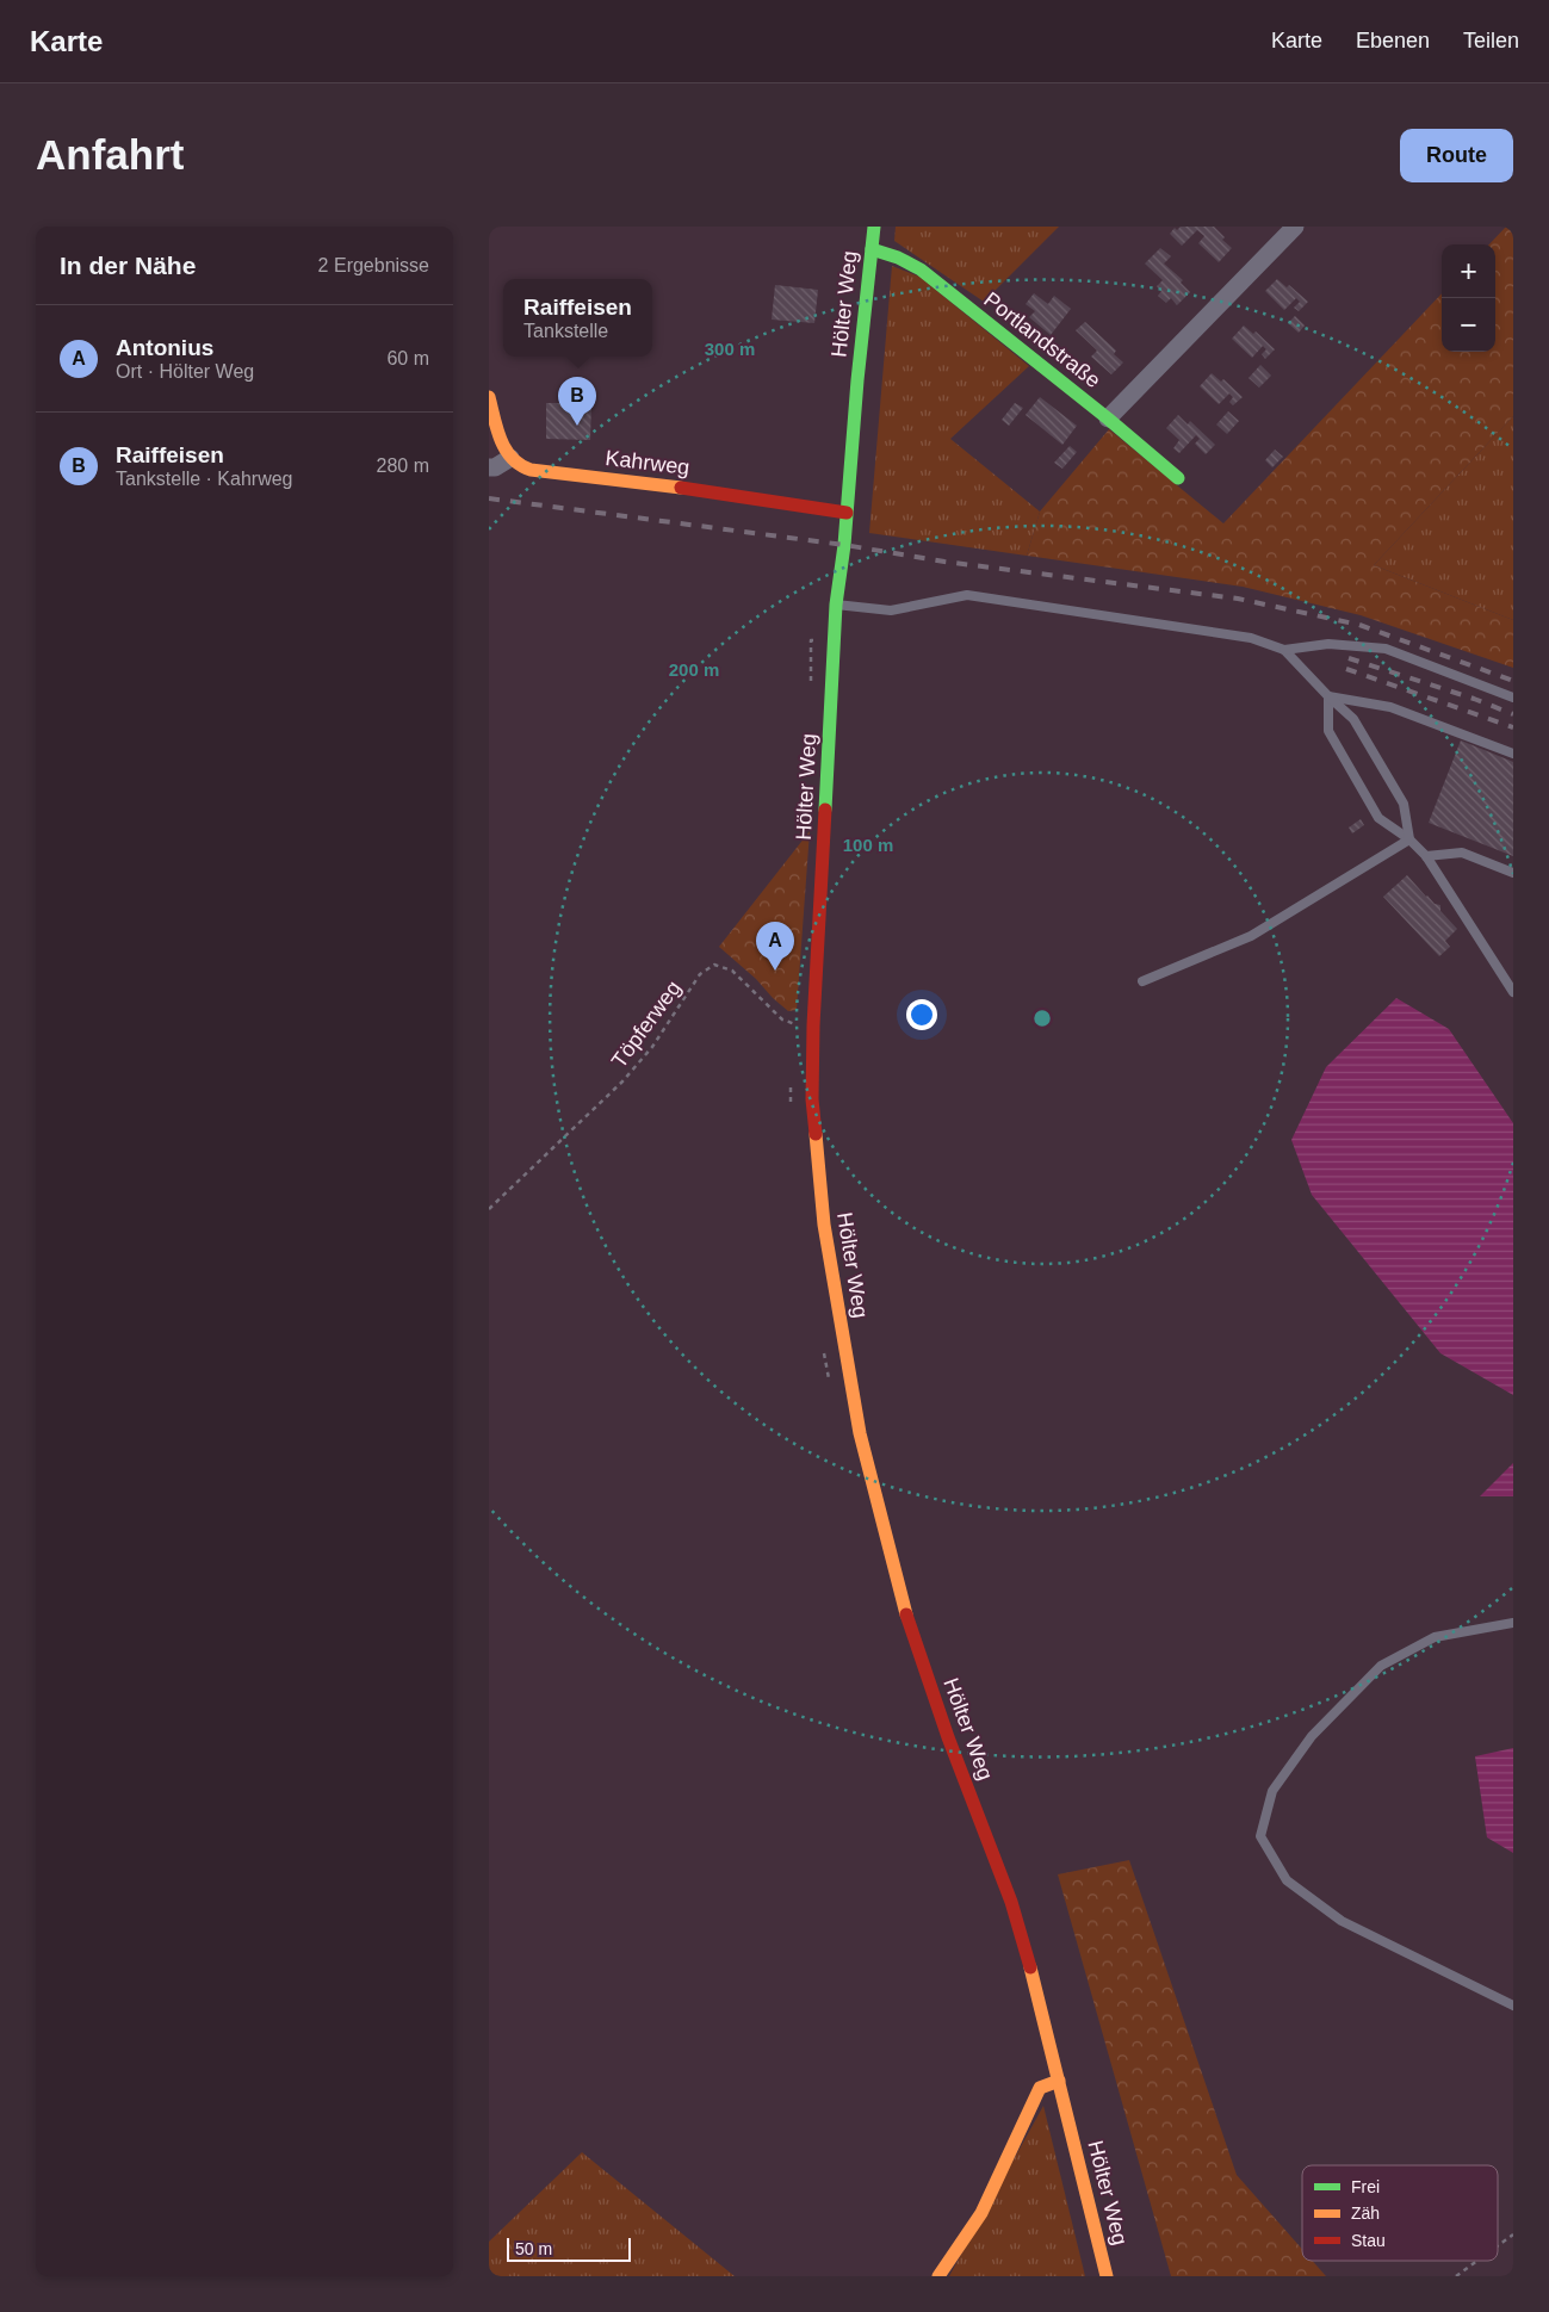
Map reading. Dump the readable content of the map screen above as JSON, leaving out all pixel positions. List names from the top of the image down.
{
  "streets": {
    "main road": ["Hölter Weg", "Portlandstraße", "Kahrweg"],
    "path": ["Töpferweg"]
  },
  "crossings": [
    ["Hölter Weg", "Portlandstraße"],
    ["Hölter Weg", "Kahrweg"],
    ["Hölter Weg", "Töpferweg"]
  ],
  "legend": ["Frei", "Zäh", "Stau"],
  "scale_bar": "50 m",
  "page": {
    "header": "Karte",
    "nav": ["Karte", "Ebenen", "Teilen"],
    "buttons": "Route",
    "title": "Anfahrt",
    "heading": ["In der Nähe", "2 Ergebnisse"],
    "map_buttons": ["+", "−"],
    "popup": ["Raiffeisen", "Tankstelle"],
    "list": [
      {
        "mark": "A",
        "name": "Antonius",
        "note": "Ort · Hölter Weg",
        "value": "60 m"
      },
      {
        "mark": "B",
        "name": "Raiffeisen",
        "note": "Tankstelle · Kahrweg",
        "value": "280 m"
      }
    ],
    "pins": ["B", "A"],
    "scale": "50 m"
  },
  "rings": ["300 m", "200 m", "100 m"]
}
